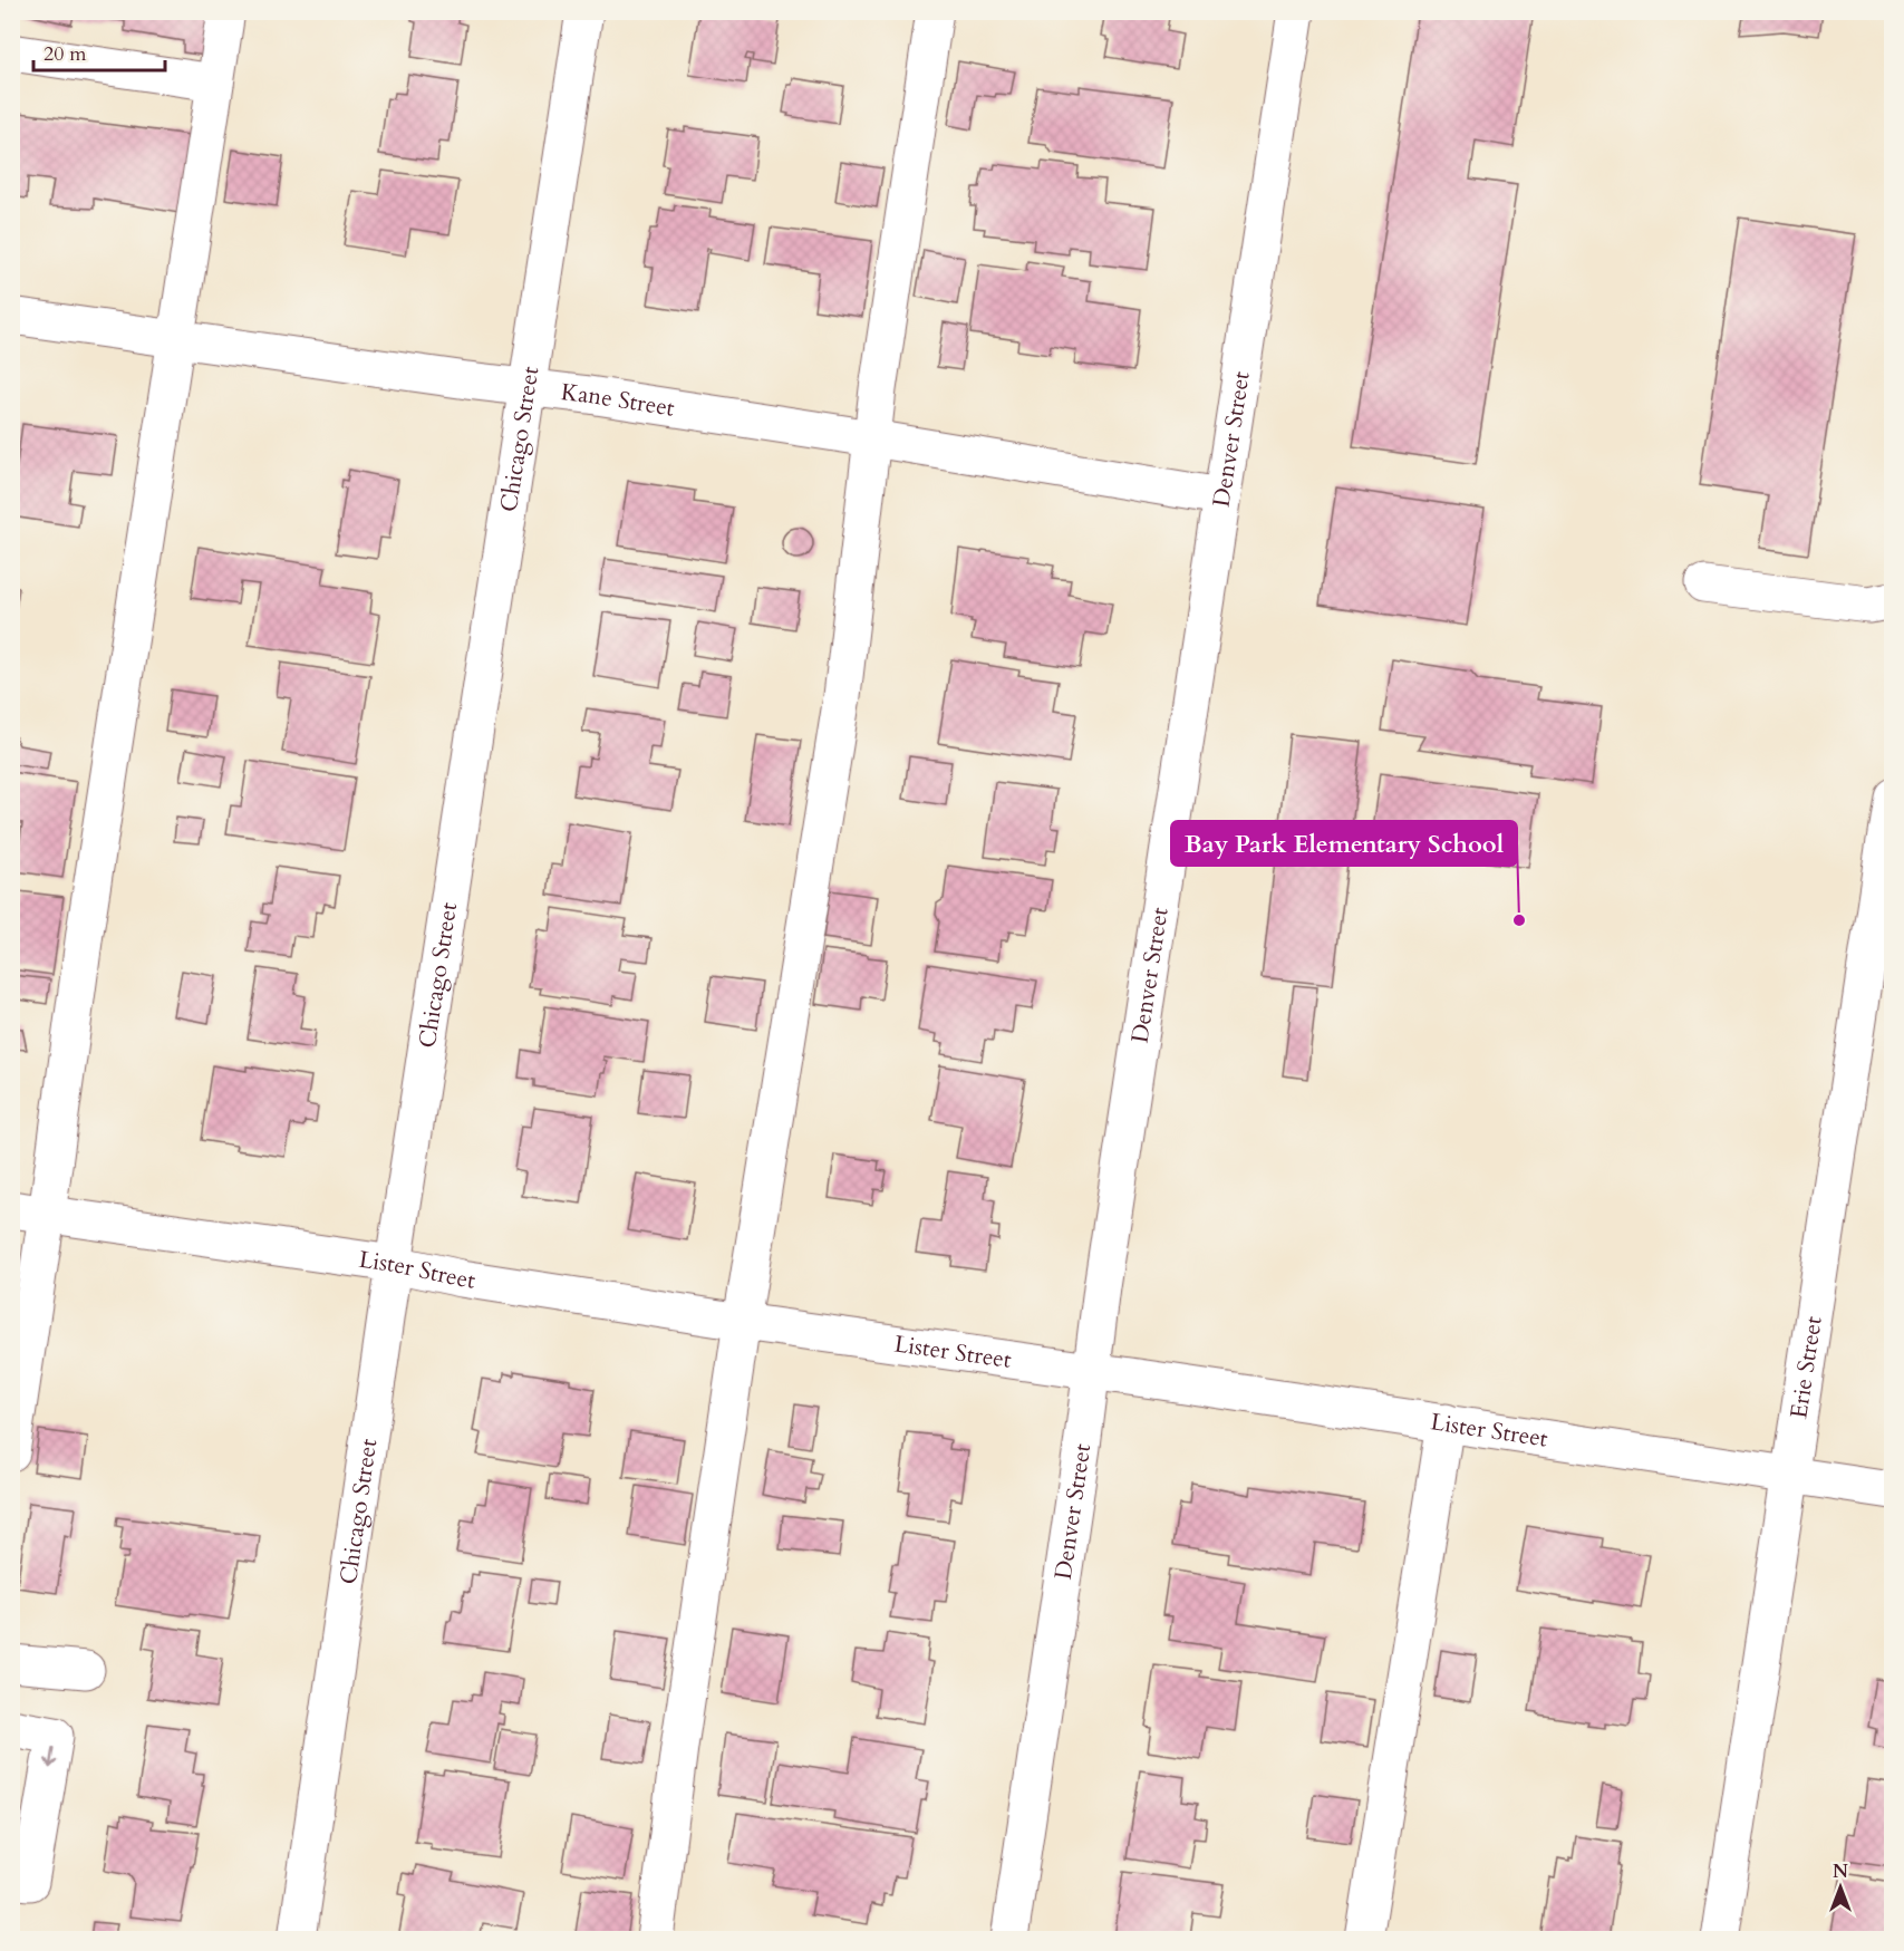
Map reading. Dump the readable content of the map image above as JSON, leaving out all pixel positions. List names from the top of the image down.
{
  "streets": {
    "street": [
      "Kane Street",
      "Chicago Street",
      "Denver Street",
      "Lister Street",
      "Erie Street"
    ]
  },
  "crossings": [
    ["Kane Street", "Chicago Street"],
    ["Kane Street", "Denver Street"],
    ["Chicago Street", "Lister Street"],
    ["Denver Street", "Lister Street"],
    ["Lister Street", "Erie Street"]
  ],
  "places": ["Bay Park Elementary School"],
  "scale_bar": "20 m",
  "north": "top"
}
